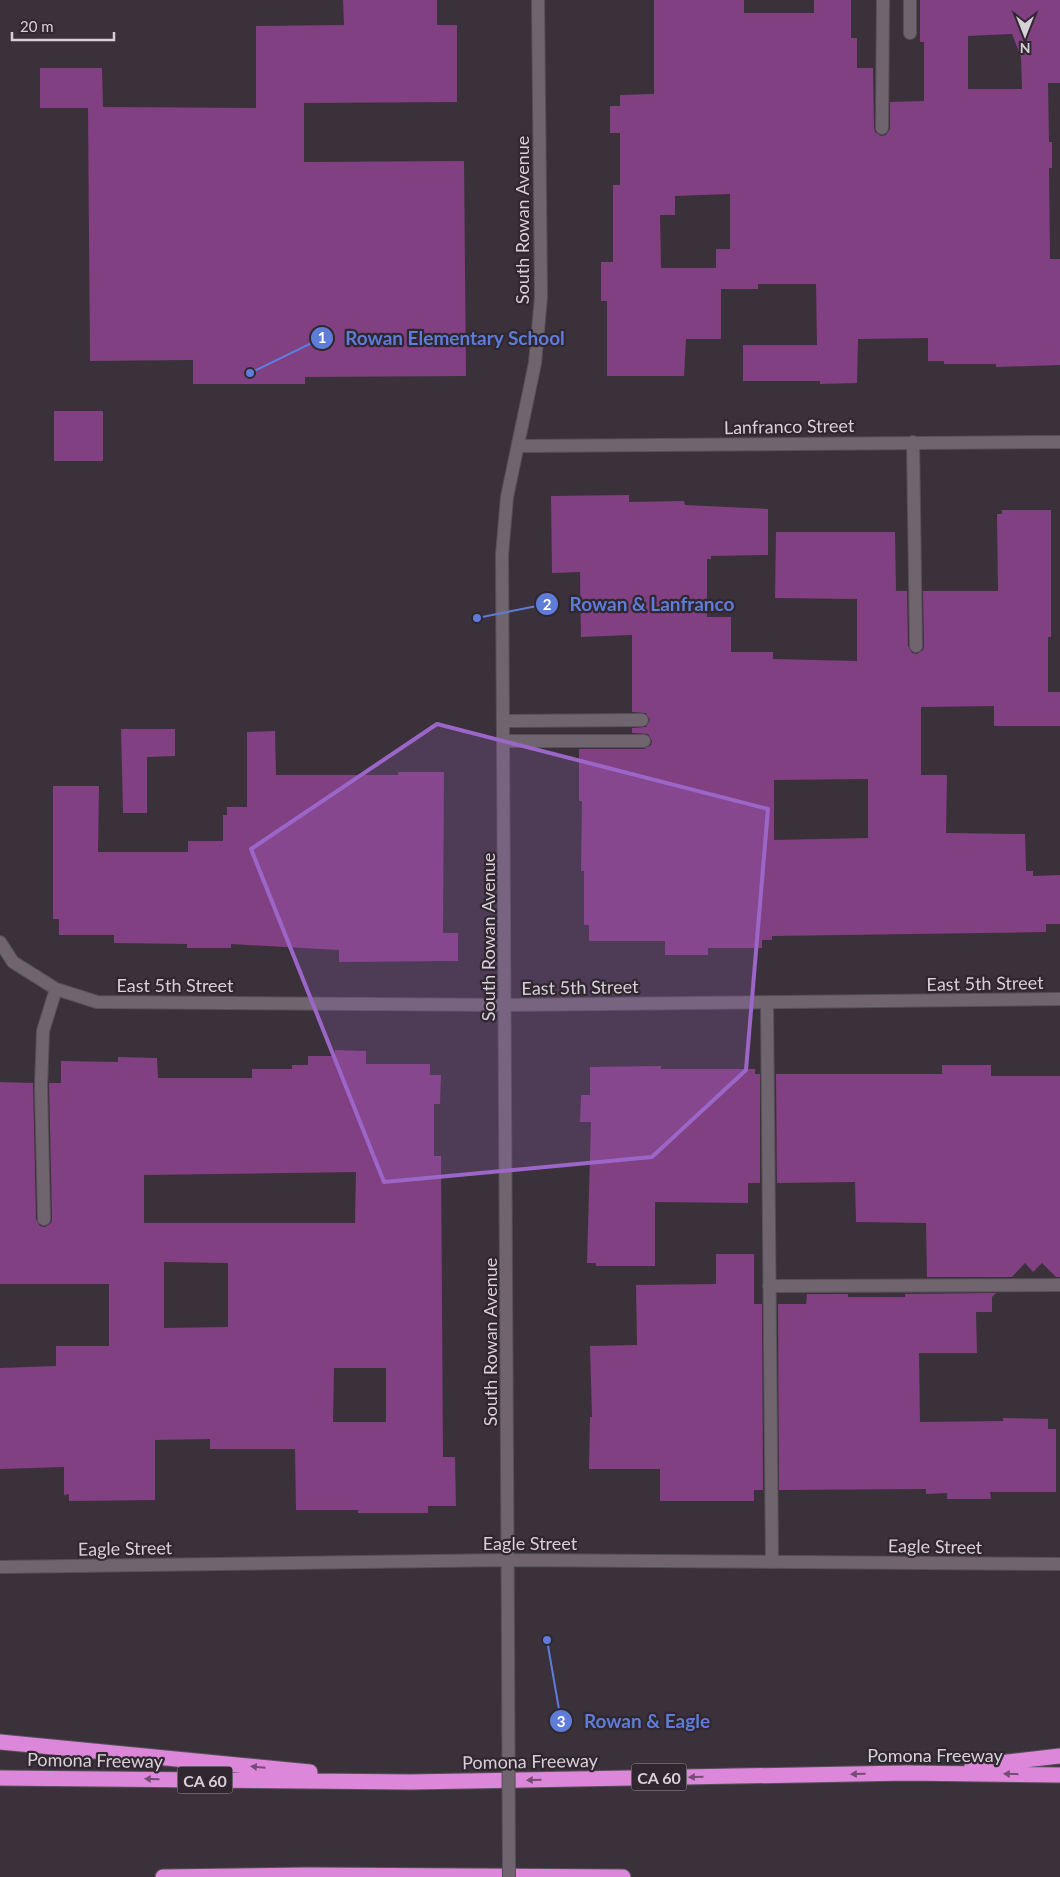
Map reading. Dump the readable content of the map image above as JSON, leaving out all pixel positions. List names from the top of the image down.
{
  "streets": {
    "highway": ["Pomona Freeway", "CA 60"],
    "street": [
      "South Rowan Avenue",
      "Lanfranco Street",
      "East 5th Street",
      "Eagle Street"
    ]
  },
  "crossings": [
    ["South Rowan Avenue", "Lanfranco Street"],
    ["South Rowan Avenue", "East 5th Street"],
    ["South Rowan Avenue", "Eagle Street"]
  ],
  "places": ["Rowan Elementary School", "Rowan & Lanfranco", "Rowan & Eagle"],
  "scale_bar": "20 m",
  "north": "bottom"
}
